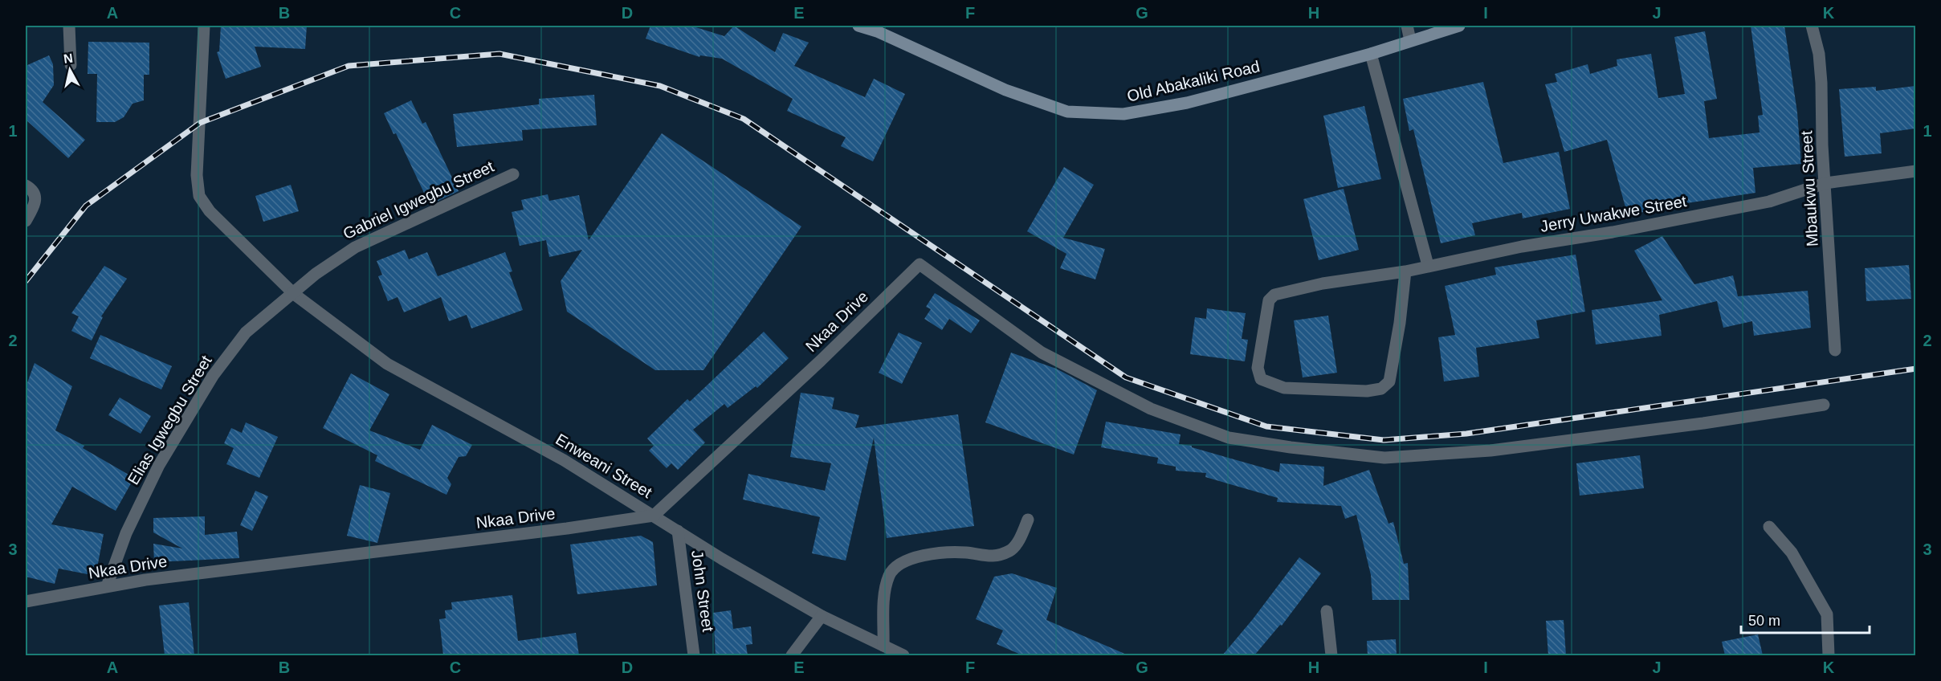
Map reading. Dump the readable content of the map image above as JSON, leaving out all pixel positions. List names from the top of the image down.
{
  "streets": {
    "main road": ["Old Abakaliki Road"],
    "street": [
      "Mbaukwu Street",
      "Gabriel Igwegbu Street",
      "Jerry Uwakwe Street",
      "Nkaa Drive",
      "Elias Igwegbu Street",
      "Enweani Street",
      "John Street"
    ]
  },
  "crossings": [
    ["Mbaukwu Street", "Jerry Uwakwe Street"],
    ["Gabriel Igwegbu Street", "Elias Igwegbu Street"],
    ["Gabriel Igwegbu Street", "Enweani Street"],
    ["Nkaa Drive", "Elias Igwegbu Street"],
    ["Nkaa Drive", "Enweani Street"],
    ["Elias Igwegbu Street", "Enweani Street"],
    ["Enweani Street", "John Street"]
  ],
  "scale_bar": "50 m",
  "north": "top",
  "grid": {
    "columns": [
      "A",
      "B",
      "C",
      "D",
      "E",
      "F",
      "G",
      "H",
      "I",
      "J",
      "K"
    ],
    "rows": ["1", "2", "3"]
  }
}
